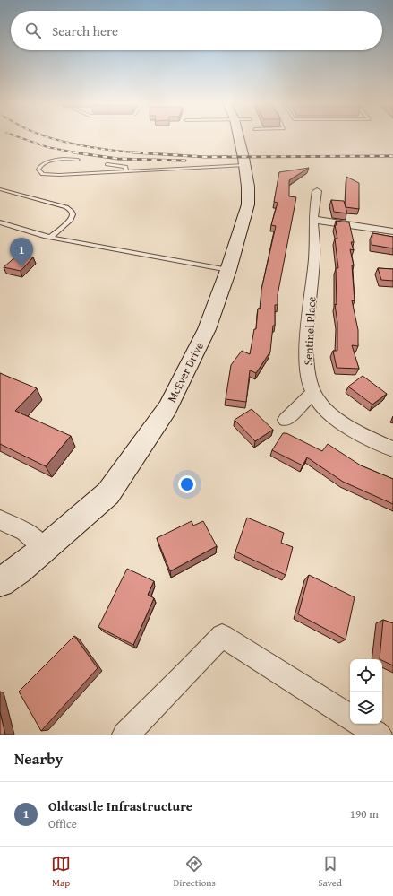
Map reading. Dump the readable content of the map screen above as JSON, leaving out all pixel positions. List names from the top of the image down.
{
  "streets": {
    "street": ["Sentinel Place", "McEver Drive"]
  },
  "page": {
    "search": "Search here",
    "pins": "1",
    "heading": "Nearby",
    "list": [
      {
        "mark": "1",
        "name": "Oldcastle Infrastructure",
        "note": "Office",
        "value": "190 m"
      }
    ],
    "nav": ["Map", "Directions", "Saved"]
  }
}
